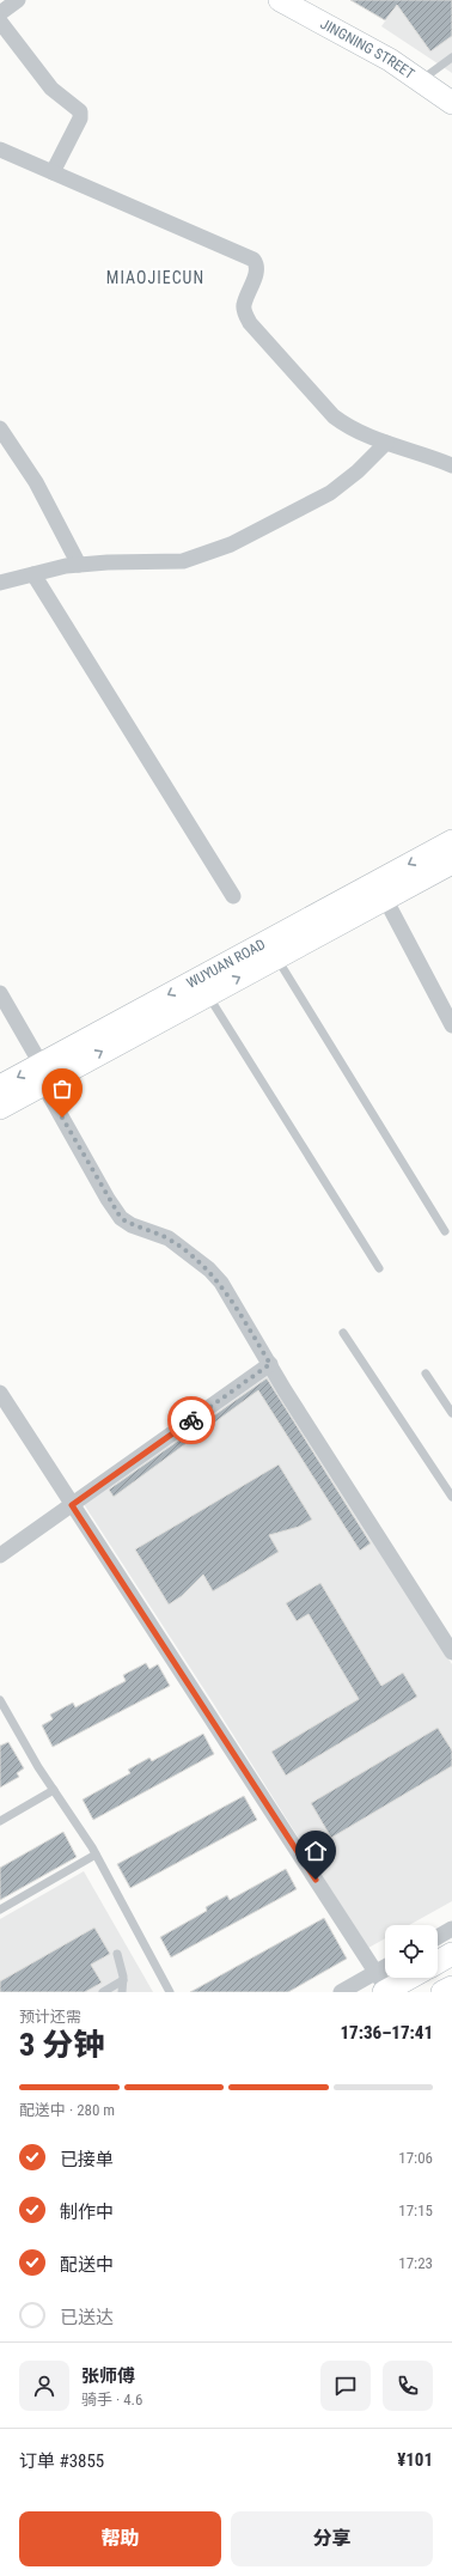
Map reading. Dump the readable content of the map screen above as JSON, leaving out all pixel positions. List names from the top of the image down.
{
  "streets": {
    "main road": ["JINGNING STREET", "WUYUAN ROAD"]
  },
  "districts": ["MIAOJIECUN"],
  "page": {
    "heading": ["3 分钟", "预计还需", "17:36–17:41"],
    "panel": [
      "张师傅",
      "骑手 · 4.6",
      "订单 #3855",
      "¥101"
    ],
    "bar": "配送中 · 280 m",
    "list": [
      ["已接单", "17:06"],
      ["制作中", "17:15"],
      ["配送中", "17:23"],
      "已送达"
    ],
    "buttons": ["帮助", "分享"]
  }
}
